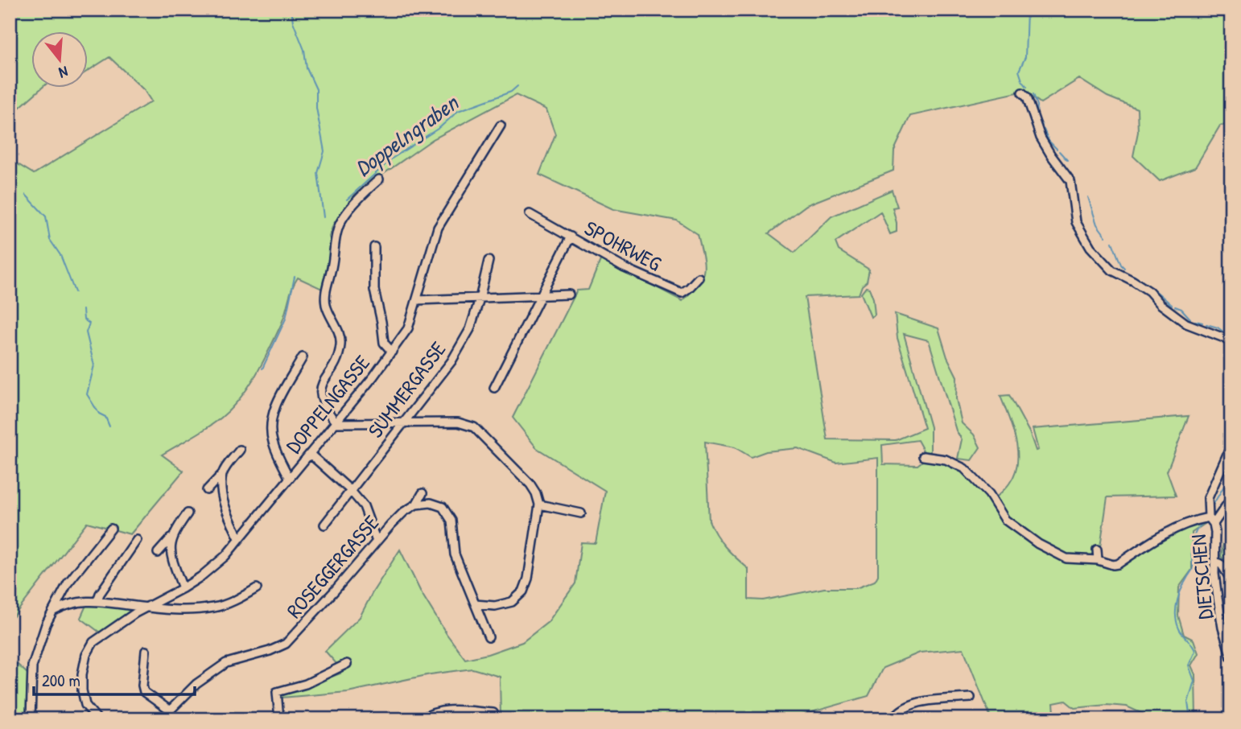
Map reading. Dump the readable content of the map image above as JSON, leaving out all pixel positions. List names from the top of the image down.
{
  "streets": {
    "street": [
      "SPOHRWEG",
      "SUMMERGASSE",
      "DOPPELNGASSE",
      "ROSEGGERGASSE",
      "DIETSCHEN"
    ]
  },
  "water": ["Doppelngraben"],
  "scale_bar": "200 m",
  "north": "bottom"
}
